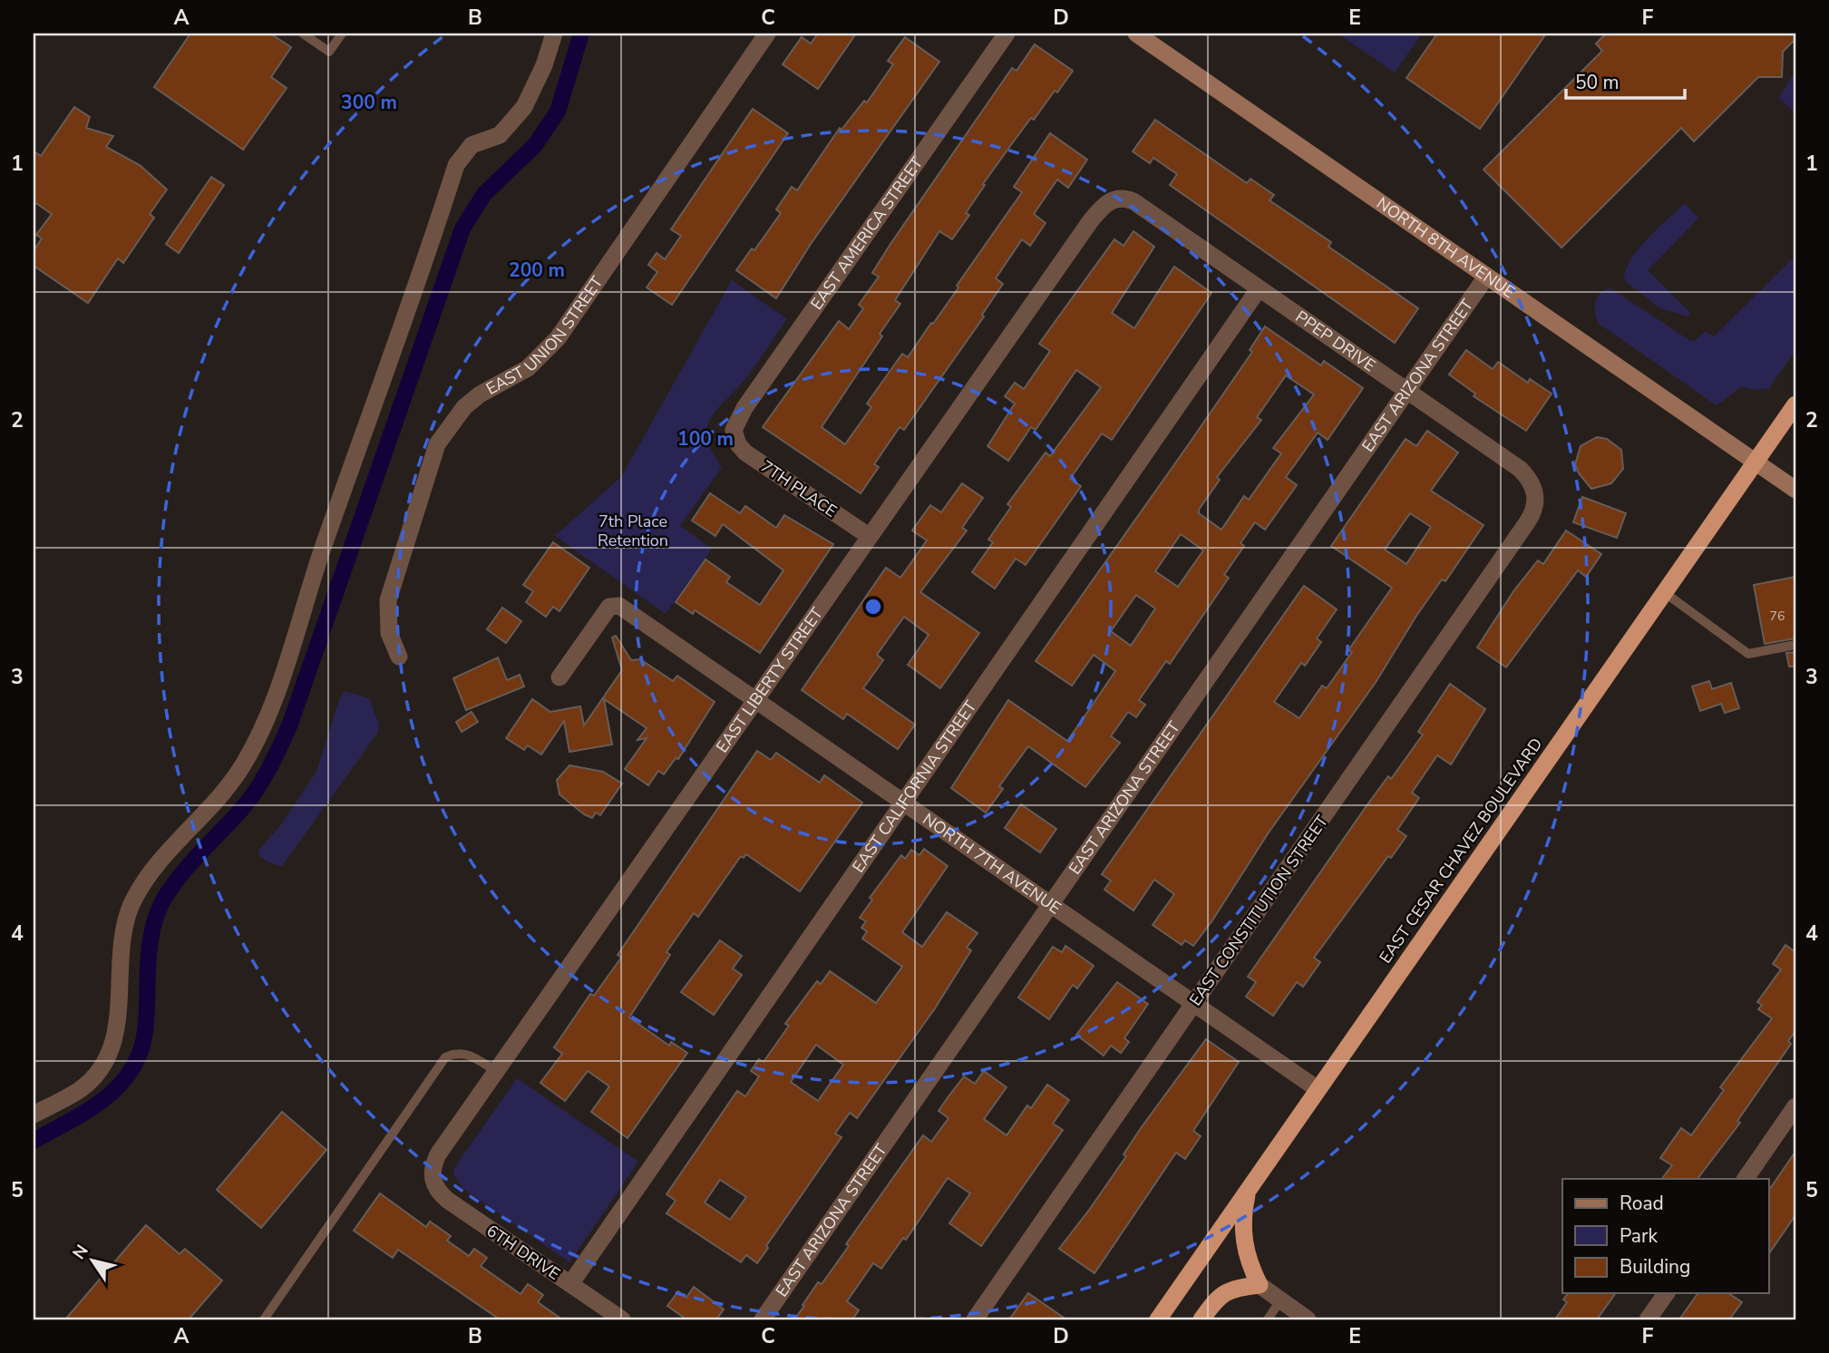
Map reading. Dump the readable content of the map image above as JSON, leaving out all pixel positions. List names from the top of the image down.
{
  "streets": {
    "highway": ["EAST CESAR CHAVEZ BOULEVARD"],
    "main road": ["NORTH 8TH AVENUE"],
    "street": [
      "EAST AMERICA STREET",
      "EAST UNION STREET",
      "PPEP DRIVE",
      "EAST ARIZONA STREET",
      "7TH PLACE",
      "EAST LIBERTY STREET",
      "EAST CALIFORNIA STREET",
      "NORTH 7TH AVENUE",
      "EAST CONSTITUTION STREET",
      "6TH DRIVE"
    ]
  },
  "crossings": [
    ["EAST AMERICA STREET", "7TH PLACE"],
    ["NORTH 8TH AVENUE", "EAST ARIZONA STREET"],
    ["NORTH 8TH AVENUE", "EAST CESAR CHAVEZ BOULEVARD"],
    ["PPEP DRIVE", "EAST ARIZONA STREET"],
    ["PPEP DRIVE", "EAST LIBERTY STREET"],
    ["PPEP DRIVE", "EAST CALIFORNIA STREET"],
    ["PPEP DRIVE", "EAST CONSTITUTION STREET"],
    ["EAST ARIZONA STREET", "NORTH 7TH AVENUE"],
    ["7TH PLACE", "EAST LIBERTY STREET"],
    ["EAST LIBERTY STREET", "NORTH 7TH AVENUE"],
    ["EAST LIBERTY STREET", "6TH DRIVE"],
    ["EAST CALIFORNIA STREET", "NORTH 7TH AVENUE"],
    ["EAST CALIFORNIA STREET", "6TH DRIVE"],
    ["EAST CESAR CHAVEZ BOULEVARD", "NORTH 7TH AVENUE"],
    ["NORTH 7TH AVENUE", "EAST CONSTITUTION STREET"]
  ],
  "parks": ["7th Place Retention"],
  "house_numbers": ["76"],
  "legend": ["Road", "Park", "Building"],
  "scale_bar": "50 m",
  "north": "top left",
  "grid": {
    "columns": [
      "A",
      "B",
      "C",
      "D",
      "E",
      "F"
    ],
    "rows": [
      "1",
      "2",
      "3",
      "4",
      "5"
    ]
  },
  "rings": ["300 m", "200 m", "100 m"]
}
